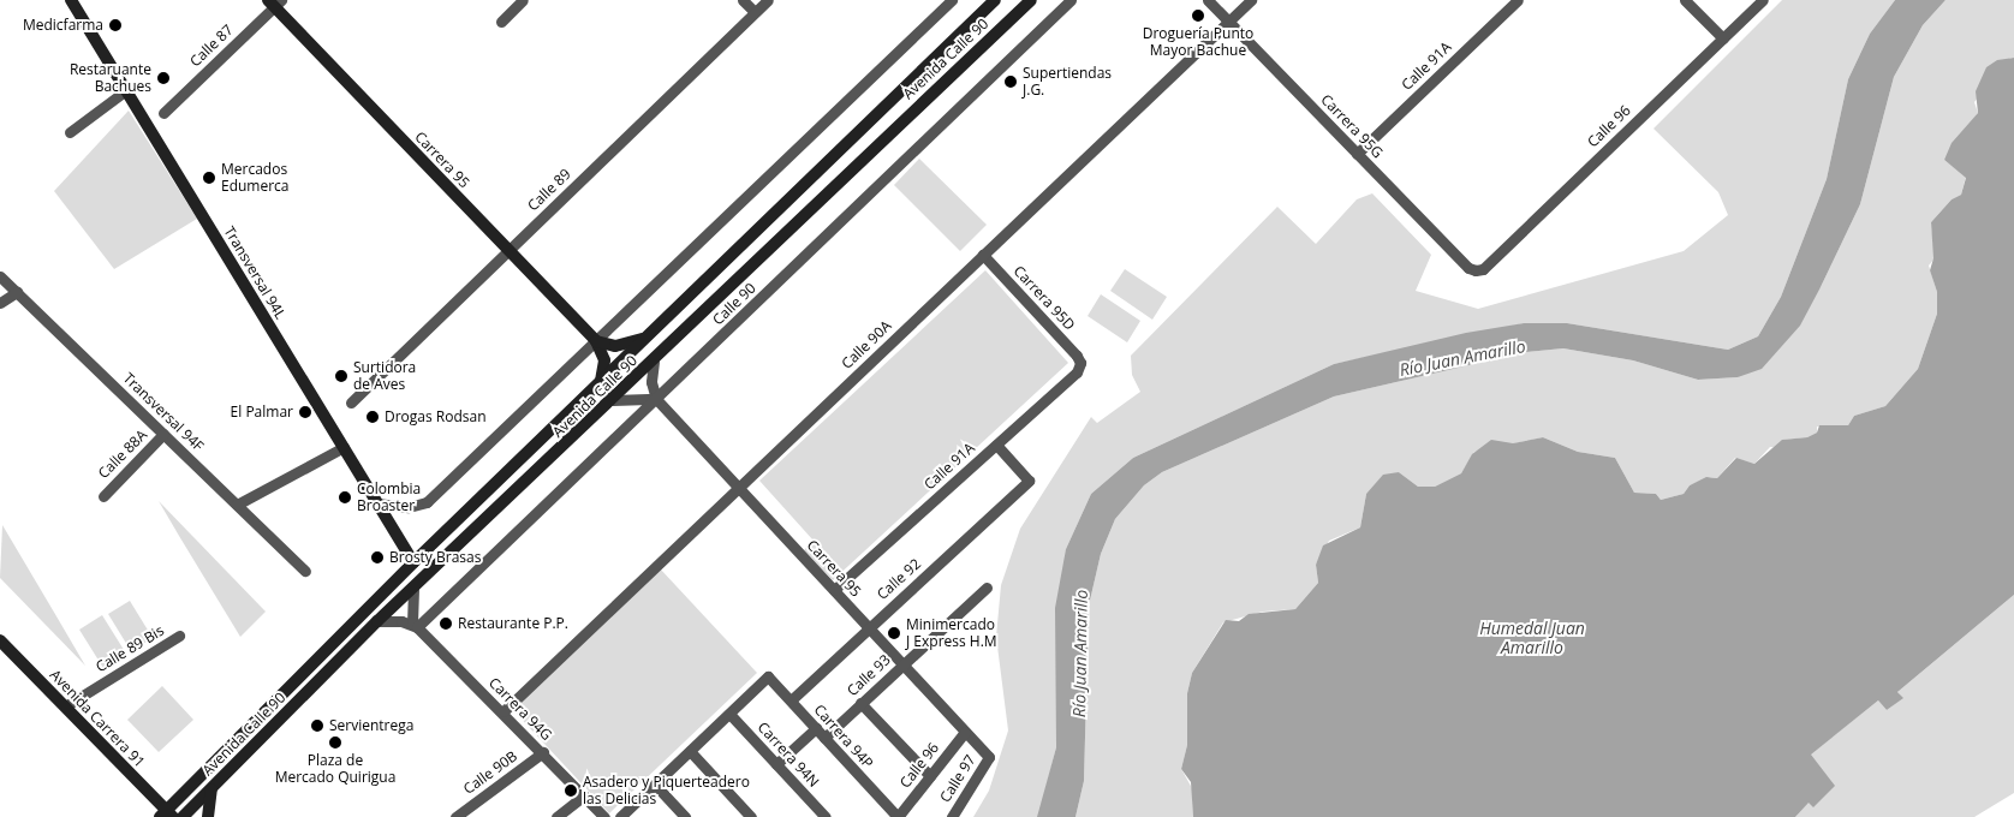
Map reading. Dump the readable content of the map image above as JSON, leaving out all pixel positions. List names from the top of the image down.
{
  "streets": {
    "main road": [
      "Avenida Calle 90",
      "Carrera 95",
      "Transversal 94L",
      "Avenida Carrera 91"
    ],
    "street": [
      "Calle 87",
      "Calle 91A",
      "Carrera 95G",
      "Calle 96",
      "Calle 89",
      "Carrera 95D",
      "Calle 90",
      "Calle 90A",
      "Transversal 94F",
      "Calle 88A",
      "Calle 92",
      "Calle 89 Bis",
      "Calle 93",
      "Carrera 94G",
      "Carrera 94P",
      "Carrera 94N",
      "Calle 90B",
      "Calle 97"
    ]
  },
  "crossings": [
    ["Calle 87", "Carrera 95"],
    ["Avenida Calle 90", "Transversal 94L"],
    ["Avenida Calle 90", "Avenida Carrera 91"],
    ["Calle 91A", "Carrera 95G"],
    ["Calle 91A", "Carrera 95"],
    ["Calle 91A", "Carrera 95D"],
    ["Calle 91A", "Calle 92"],
    ["Carrera 95G", "Calle 96"],
    ["Carrera 95G", "Calle 90A"],
    ["Calle 96", "Carrera 95"],
    ["Calle 96", "Carrera 94P"],
    ["Carrera 95", "Calle 89"],
    ["Carrera 95", "Calle 90"],
    ["Carrera 95", "Calle 90A"],
    ["Carrera 95", "Calle 92"],
    ["Carrera 95", "Calle 93"],
    ["Carrera 95", "Calle 97"],
    ["Carrera 95D", "Calle 90A"],
    ["Calle 90", "Carrera 94G"],
    ["Calle 90A", "Carrera 94G"],
    ["Transversal 94F", "Calle 88A"],
    ["Calle 92", "Carrera 94P"],
    ["Calle 89 Bis", "Avenida Carrera 91"],
    ["Calle 93", "Carrera 94P"],
    ["Carrera 94G", "Calle 90B"],
    ["Carrera 94P", "Carrera 94N"]
  ],
  "water": ["Río Juan Amarillo", "Humedal Juan Amarillo"],
  "places": [
    "Droguería Punto Mayor Bachue",
    "Medicfarma",
    "Restaruante Bachues",
    "Supertiendas J.G.",
    "Mercados Edumerca",
    "Surtidora de Aves",
    "El Palmar",
    "Drogas Rodsan",
    "Colombia Broaster",
    "Brosty Brasas",
    "Restaurante P.P.",
    "Minimercado J Express H.M",
    "Servientrega",
    "Plaza de Mercado Quirigua",
    "Asadero y Piquerteadero las Delicias"
  ]
}
